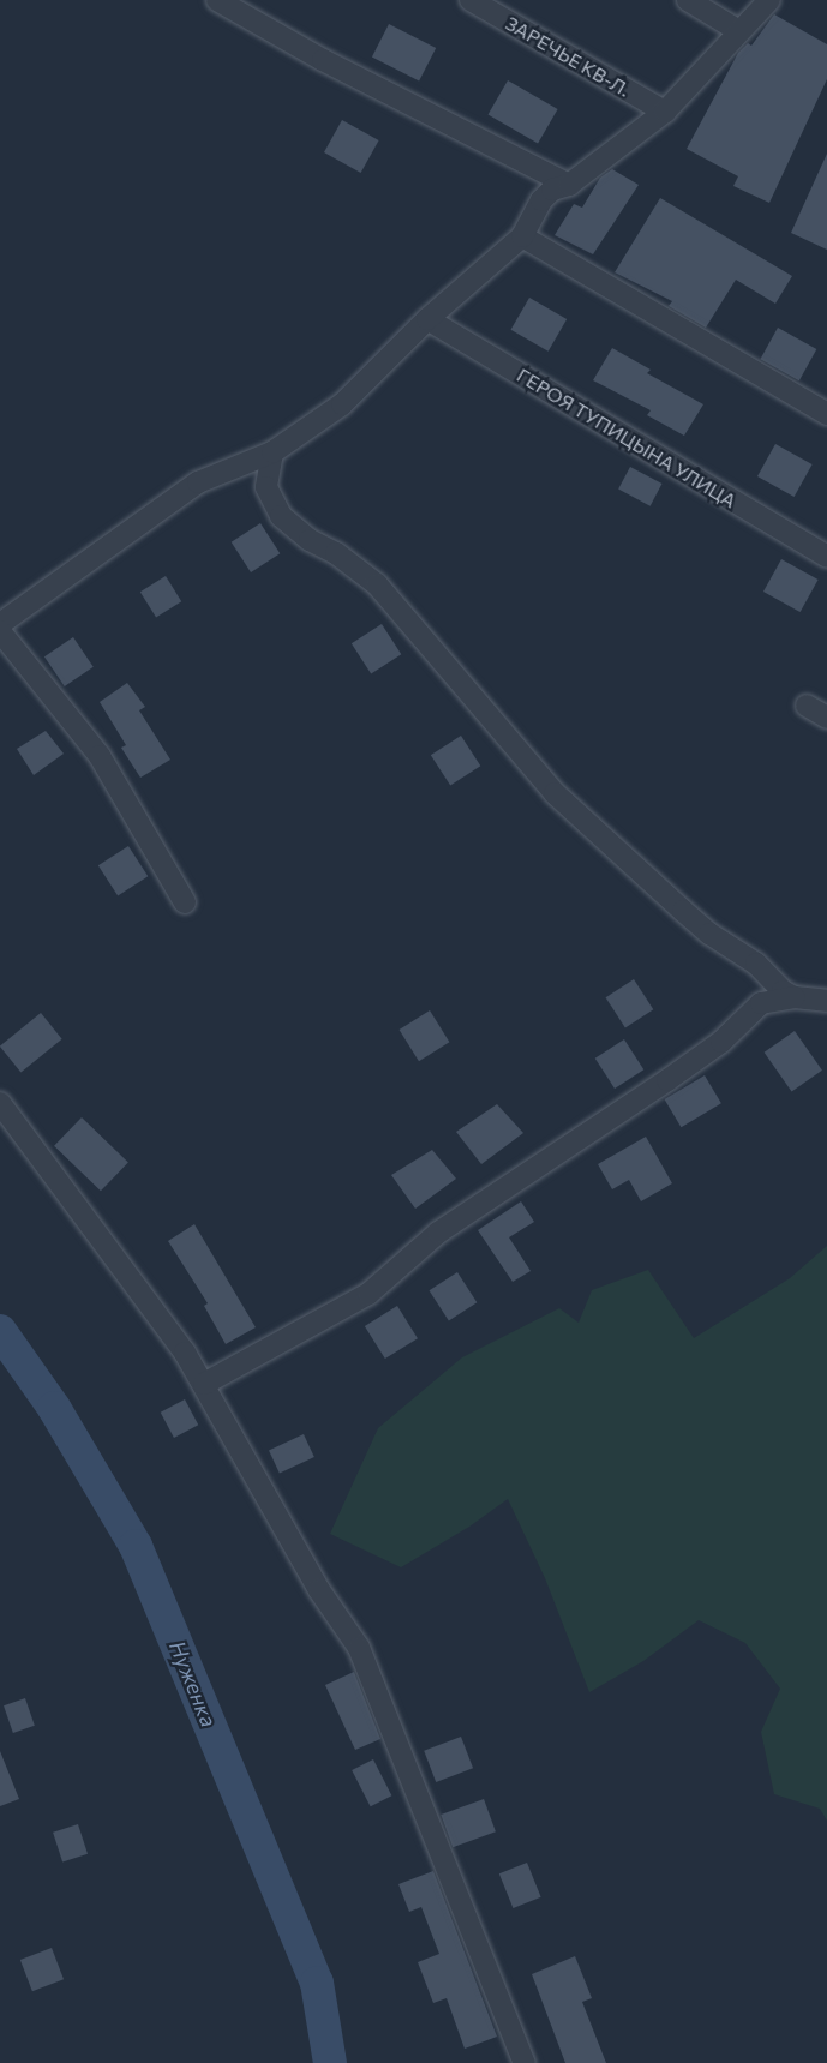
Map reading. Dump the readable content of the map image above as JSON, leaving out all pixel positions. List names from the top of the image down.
{
  "streets": {
    "street": ["ЗАРЕЧЬЕ КВ-Л.", "ГЕРОЯ ТУПИЦЫНА УЛИЦА"]
  },
  "water": ["Нуженка"]
}
